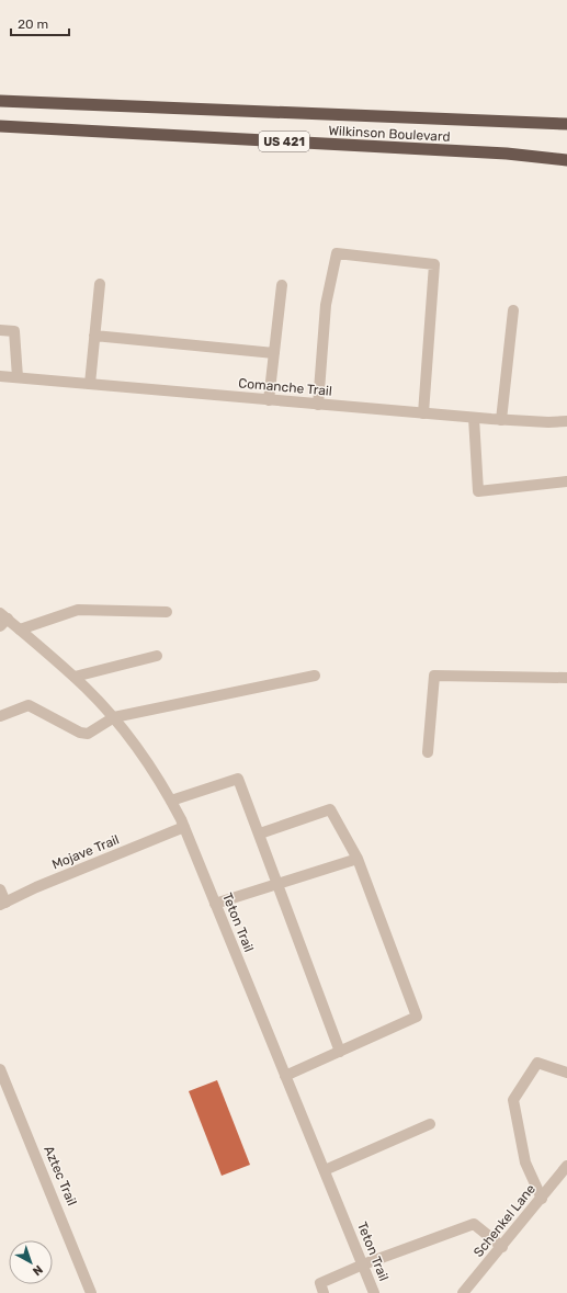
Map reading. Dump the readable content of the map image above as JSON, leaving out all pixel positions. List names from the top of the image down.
{
  "streets": {
    "highway": ["Wilkinson Boulevard", "US 421"],
    "street": [
      "Comanche Trail",
      "Mojave Trail",
      "Teton Trail",
      "Aztec Trail",
      "Schenkel Lane"
    ]
  },
  "crossings": [
    ["Mojave Trail", "Teton Trail"]
  ],
  "scale_bar": "20 m",
  "north": "bottom right"
}
